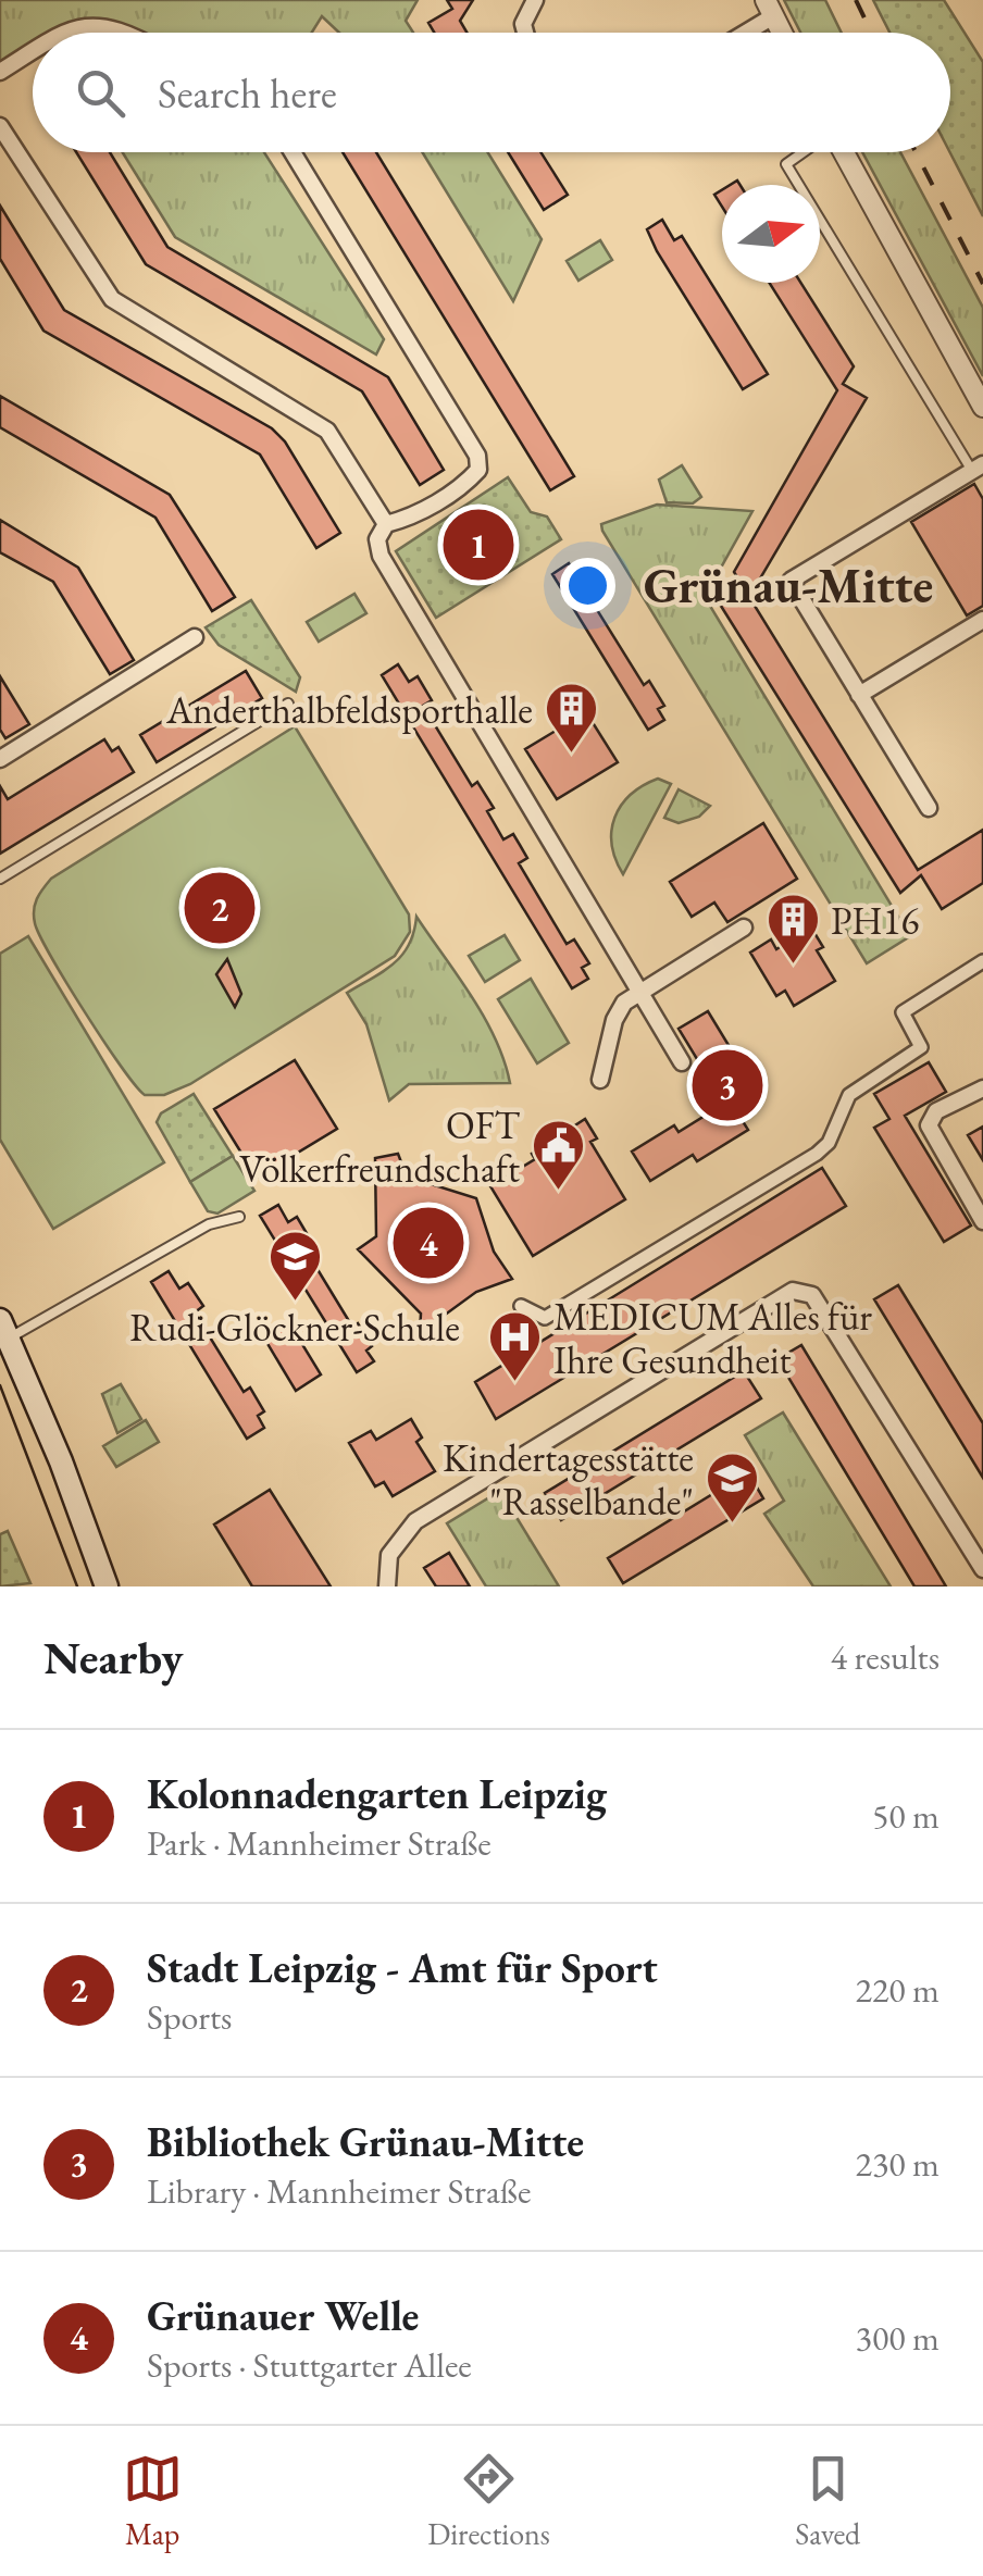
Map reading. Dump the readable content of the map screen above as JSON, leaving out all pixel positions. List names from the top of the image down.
{
  "districts": ["Grünau-Mitte"],
  "places": {
    "building": ["Anderthalbfeldsporthalle", "PH16"],
    "public building": ["OFT Völkerfreundschaft"],
    "school or university": ["Rudi-Glöckner-Schule", "Kindertagesstätte \"Rasselbande\""],
    "hospital": ["MEDICUM Alles für Ihre Gesundheit"]
  },
  "north": "right",
  "page": {
    "search": "Search here",
    "pins": [
      "1",
      "2",
      "3",
      "4"
    ],
    "heading": ["Nearby", "4 results"],
    "list": [
      {
        "mark": "1",
        "name": "Kolonnadengarten Leipzig",
        "note": "Park · Mannheimer Straße",
        "value": "50 m"
      },
      {
        "mark": "2",
        "name": "Stadt Leipzig - Amt für Sport",
        "note": "Sports",
        "value": "220 m"
      },
      {
        "mark": "3",
        "name": "Bibliothek Grünau-Mitte",
        "note": "Library · Mannheimer Straße",
        "value": "230 m"
      },
      {
        "mark": "4",
        "name": "Grünauer Welle",
        "note": "Sports · Stuttgarter Allee",
        "value": "300 m"
      }
    ],
    "nav": ["Map", "Directions", "Saved"]
  }
}
